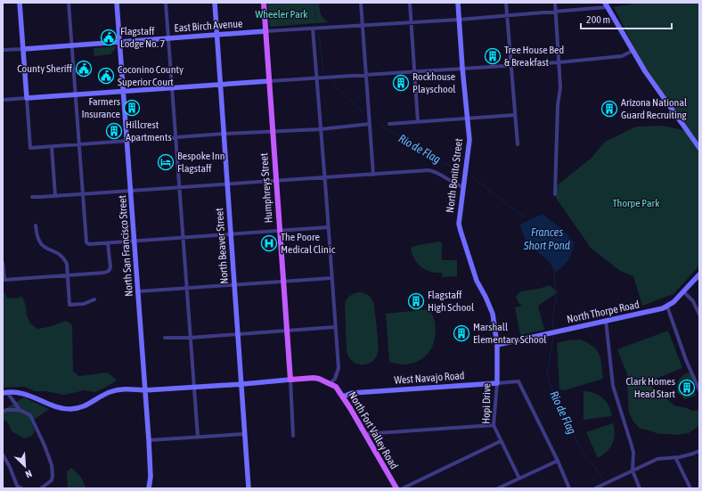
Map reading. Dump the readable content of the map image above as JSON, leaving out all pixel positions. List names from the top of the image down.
{
  "streets": {
    "main road": ["Humphreys Street", "North Fort Valley Road"],
    "street": [
      "East Birch Avenue",
      "North Bonito Street",
      "North San Francisco Street",
      "North Beaver Street",
      "North Thorpe Road",
      "West Navajo Road",
      "Hopi Drive"
    ]
  },
  "crossings": [
    ["East Birch Avenue", "Humphreys Street"],
    ["East Birch Avenue", "North San Francisco Street"],
    ["East Birch Avenue", "North Beaver Street"],
    ["North Bonito Street", "North Thorpe Road"],
    ["North Bonito Street", "Hopi Drive"],
    ["North Thorpe Road", "Hopi Drive"],
    ["West Navajo Road", "Hopi Drive"],
    ["West Navajo Road", "North Fort Valley Road"]
  ],
  "water": ["Rio de Flag", "Frances Short Pond"],
  "parks": ["Wheeler Park", "Thorpe Park"],
  "places": {
    "public building": ["Flagstaff Lodge No. 7", "County Sheriff", "Coconino County Superior Court"],
    "building": [
      "Tree House Bed & Breakfast",
      "Rockhouse Playschool",
      "Farmers Insurance",
      "Arizona National Guard Recruiting",
      "Hillcrest Apartments",
      "Flagstaff High School",
      "Marshall Elementary School",
      "Clark Homes Head Start"
    ],
    "hotel": ["Bespoke Inn Flagstaff"],
    "hospital": ["The Poore Medical Clinic"]
  },
  "scale_bar": "200 m",
  "north": "bottom right"
}
